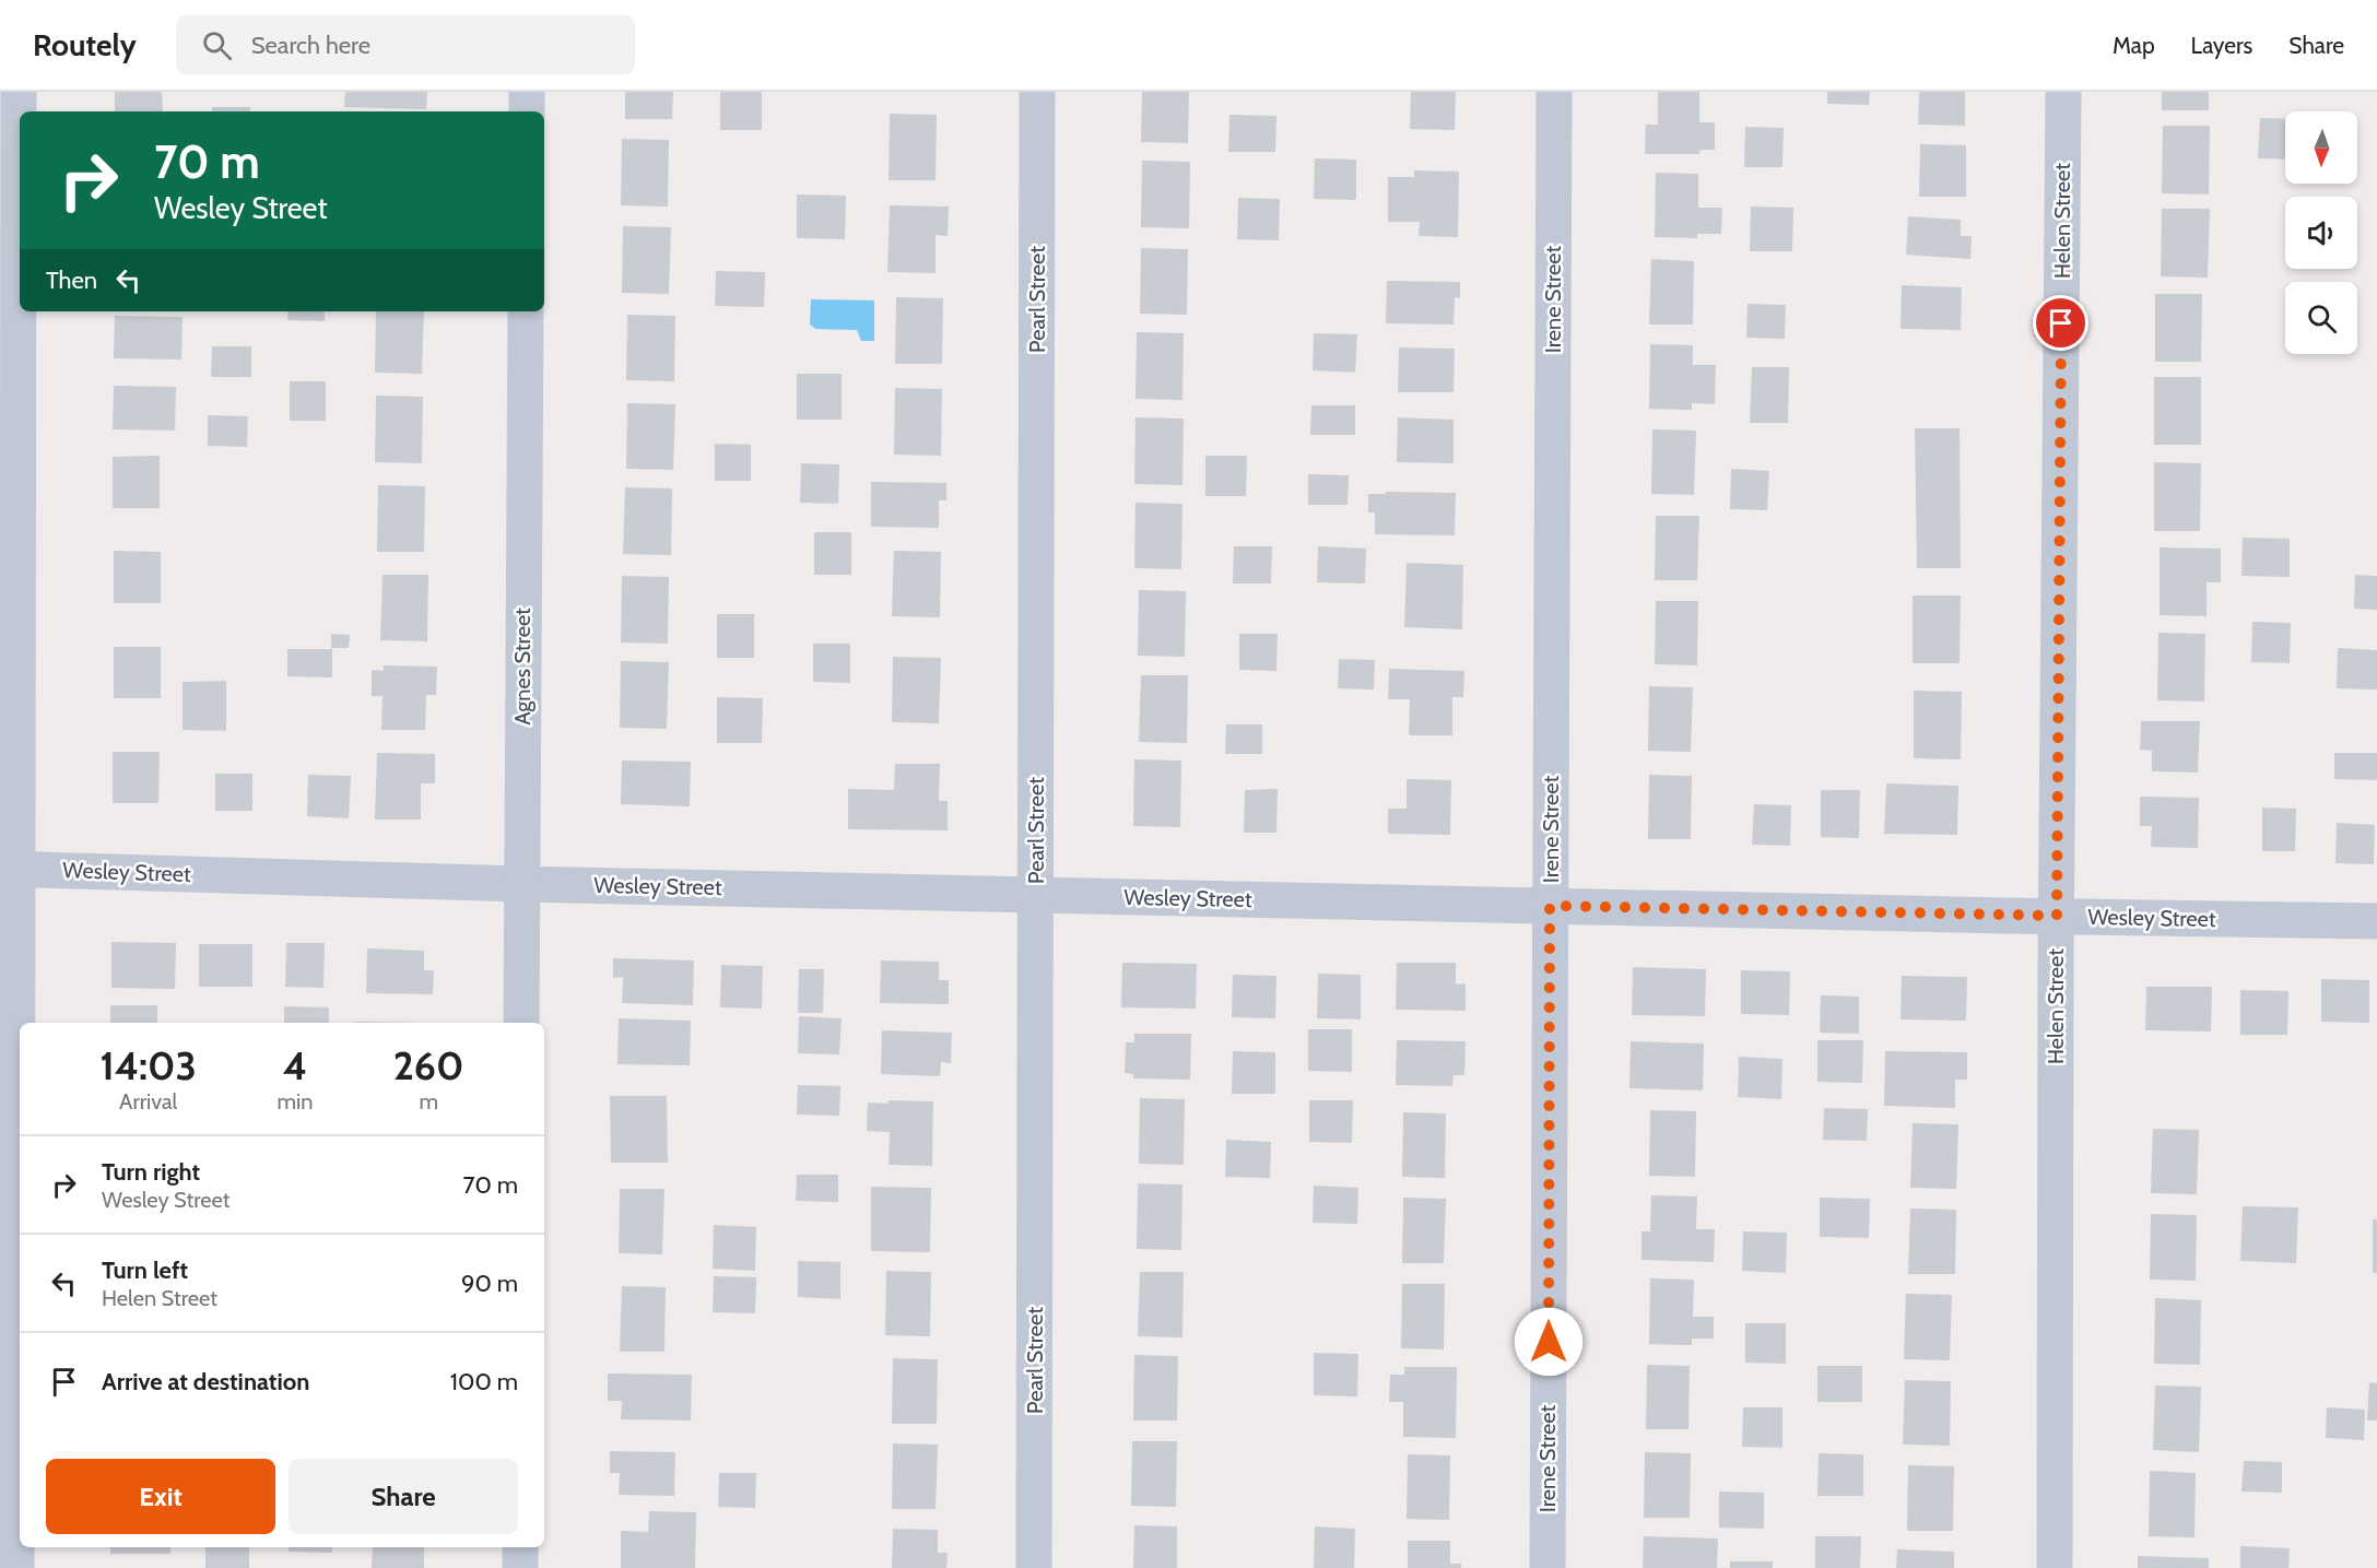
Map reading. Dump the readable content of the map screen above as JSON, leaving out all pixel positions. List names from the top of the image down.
{
  "streets": {
    "street": [
      "Helen Street",
      "Pearl Street",
      "Irene Street",
      "Agnes Street",
      "Wesley Street"
    ]
  },
  "crossings": [
    ["Helen Street", "Wesley Street"],
    ["Pearl Street", "Wesley Street"],
    ["Irene Street", "Wesley Street"],
    ["Agnes Street", "Wesley Street"]
  ],
  "north": "bottom",
  "page": {
    "header": "Routely",
    "search": "Search here",
    "nav": ["Map", "Layers", "Share"],
    "turn": ["70 m", "Wesley Street"],
    "then": "Then",
    "eta": [
      "14:03",
      "Arrival",
      "4",
      "min",
      "260",
      "m"
    ],
    "list": [
      {
        "name": "Turn right",
        "note": "Wesley Street",
        "value": "70 m"
      },
      {
        "name": "Turn left",
        "note": "Helen Street",
        "value": "90 m"
      },
      {
        "name": "Arrive at destination",
        "value": "100 m"
      }
    ],
    "buttons": ["Exit", "Share"]
  }
}
